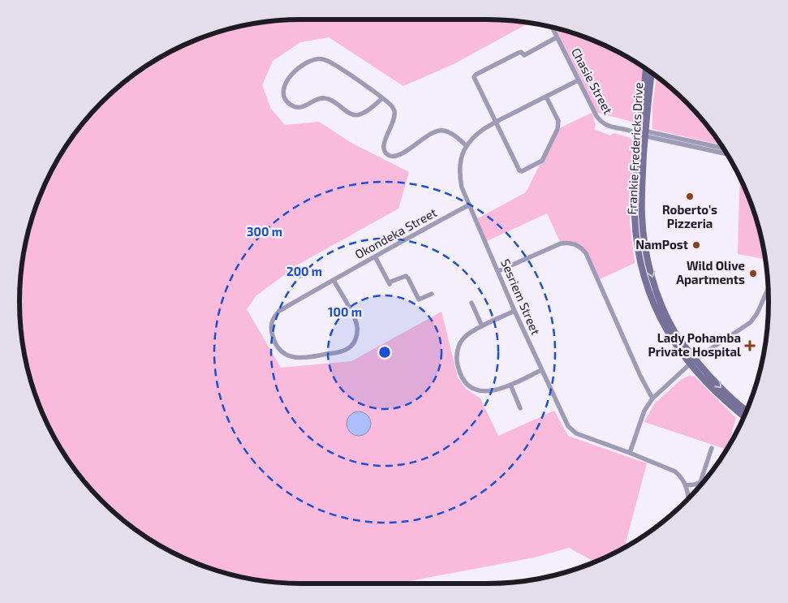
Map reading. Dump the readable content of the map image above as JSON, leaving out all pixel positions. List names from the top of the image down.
{
  "streets": {
    "main road": ["Frankie Fredericks Drive"],
    "street": ["Chasie Street", "Okondeka Street", "Sesriem Street"]
  },
  "crossings": [
    ["Chasie Street", "Frankie Fredericks Drive"],
    ["Chasie Street", "Sesriem Street"],
    ["Okondeka Street", "Sesriem Street"]
  ],
  "places": {
    "other": ["Roberto's Pizzeria", "NamPost", "Wild Olive Apartments"],
    "health": ["Lady Pohamba Private Hospital"]
  },
  "rings": ["300 m", "200 m", "100 m"]
}
